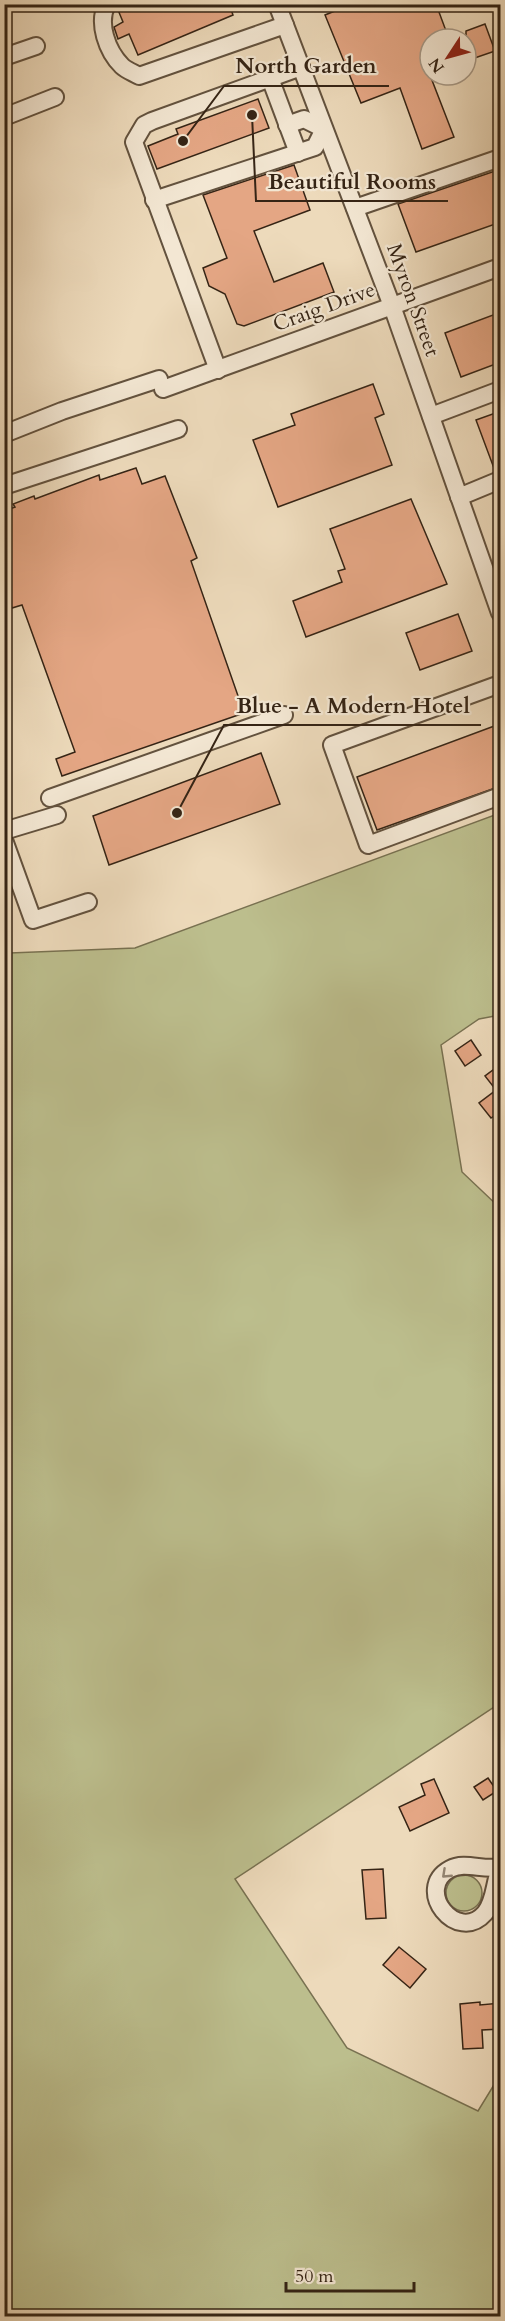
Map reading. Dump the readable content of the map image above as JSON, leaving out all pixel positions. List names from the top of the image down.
{
  "streets": {
    "street": ["Myron Street", "Craig Drive"]
  },
  "crossings": [
    ["Myron Street", "Craig Drive"]
  ],
  "places": ["Beautiful Rooms", "North Garden", "Blue - A Modern Hotel"],
  "scale_bar": "50 m",
  "north": "bottom left"
}
